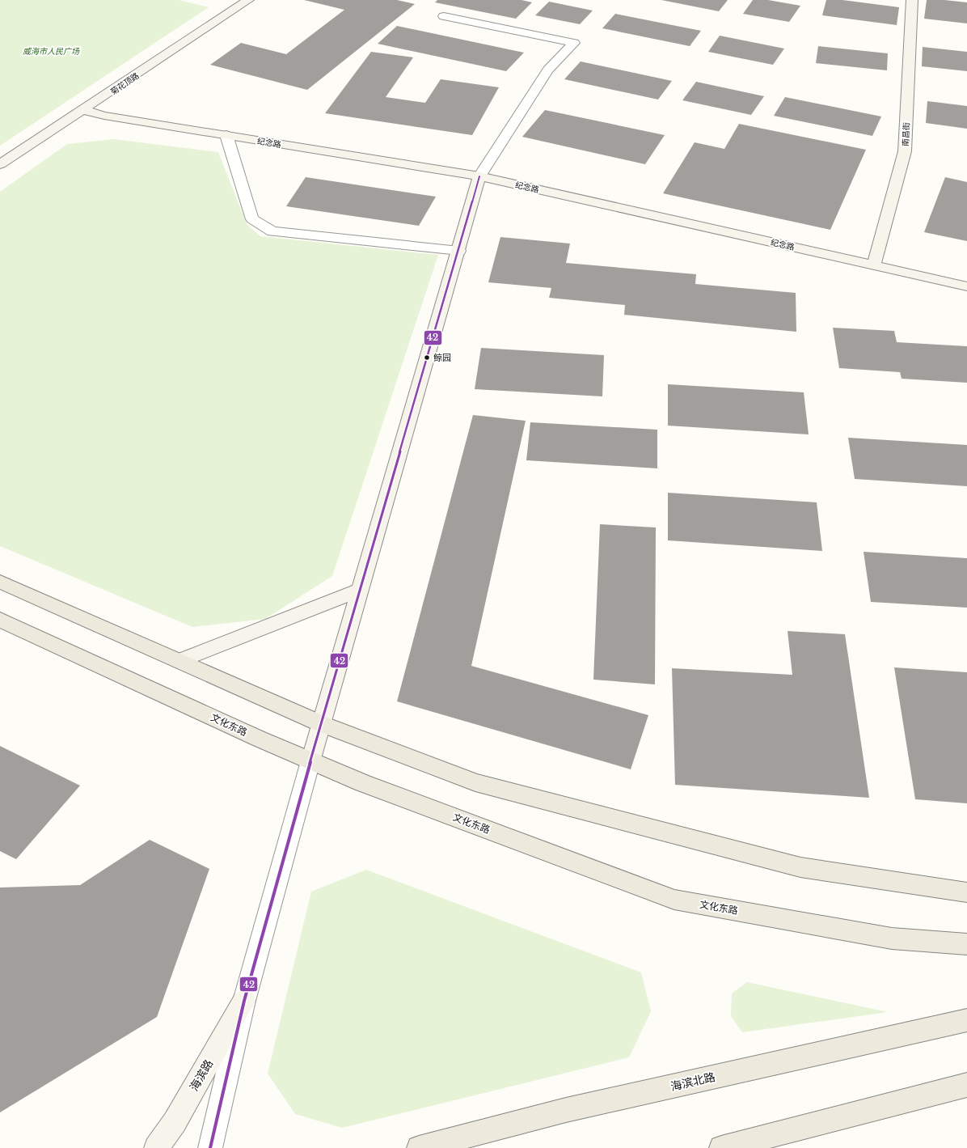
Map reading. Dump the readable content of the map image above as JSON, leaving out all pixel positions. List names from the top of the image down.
{
  "streets": {
    "main road": ["文化东路", "海滨北路"],
    "street": [
      "菊花顶路",
      "南昌街",
      "纪念路",
      "海滨路"
    ]
  },
  "crossings": [
    ["菊花顶路", "纪念路"],
    ["南昌街", "纪念路"]
  ],
  "parks": ["威海市人民广场"],
  "places": ["鲸园"],
  "lines": ["transit line 42"]
}
